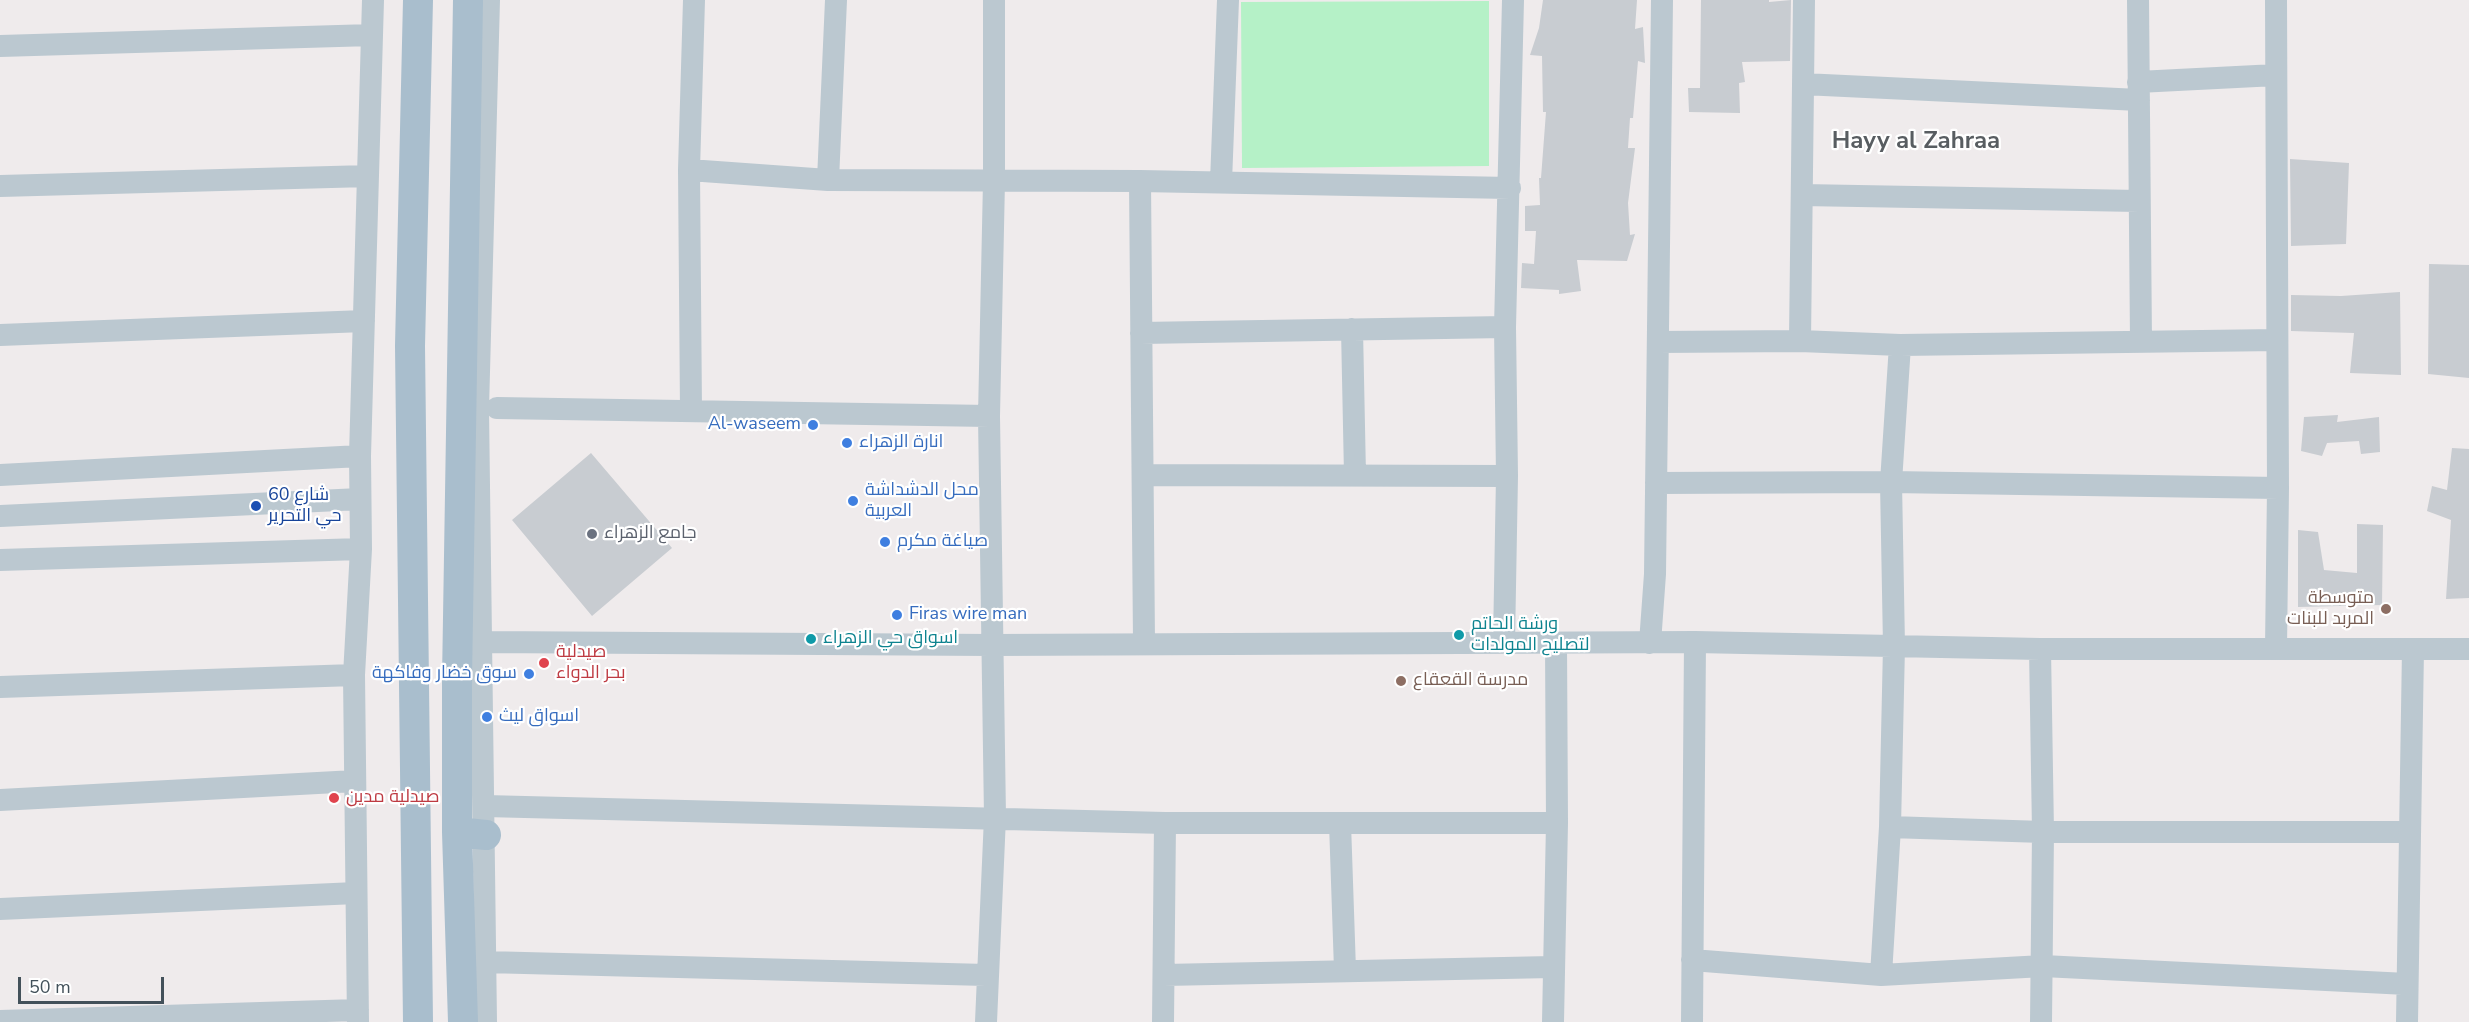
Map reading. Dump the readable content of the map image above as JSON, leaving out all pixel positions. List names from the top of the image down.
{
  "districts": ["Hayy al Zahraa"],
  "places": [
    "Al-waseem",
    "انارة الزهراء",
    "محل الدشداشة العربية",
    "شارع 60 حي التحرير",
    "جامع الزهراء",
    "صياغة مكرم",
    "متوسطة المربد للبنات",
    "Firas wire man",
    "ورشة الحاتم لتصليح المولدات",
    "اسواق حي الزهراء",
    "صيدلية بحر الدواء",
    "سوق خضار وفاكهة",
    "مدرسة القعقاع",
    "اسواق ليث",
    "صيدلية مدين"
  ],
  "scale_bar": "50 m"
}
